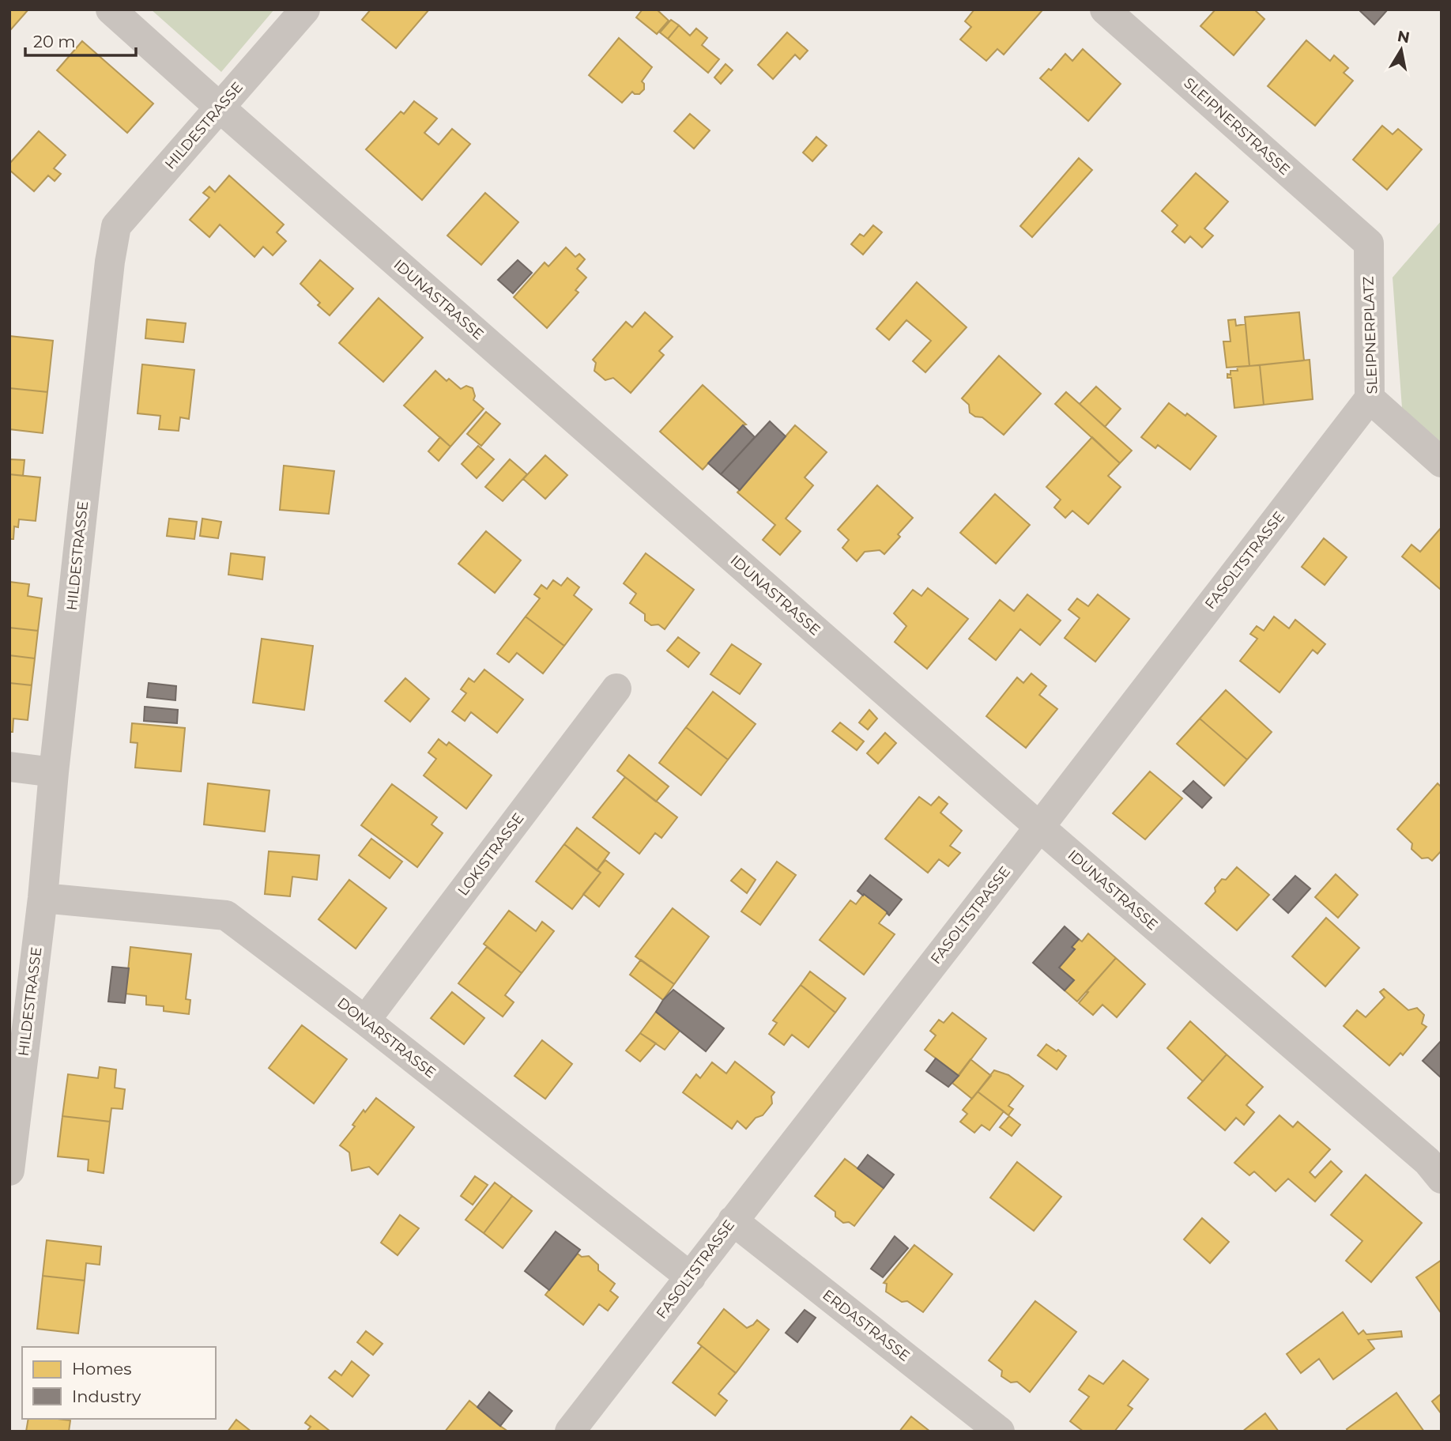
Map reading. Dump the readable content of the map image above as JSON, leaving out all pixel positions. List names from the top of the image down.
{
  "streets": {
    "street": [
      "HILDESTRASSE",
      "SLEIPNERSTRASSE",
      "IDUNASTRASSE",
      "SLEIPNERPLATZ",
      "FASOLTSTRASSE",
      "LOKISTRASSE",
      "DONARSTRASSE",
      "ERDASTRASSE"
    ]
  },
  "crossings": [
    ["HILDESTRASSE", "IDUNASTRASSE"],
    ["HILDESTRASSE", "DONARSTRASSE"],
    ["SLEIPNERSTRASSE", "SLEIPNERPLATZ"],
    ["IDUNASTRASSE", "FASOLTSTRASSE"],
    ["SLEIPNERPLATZ", "FASOLTSTRASSE"],
    ["FASOLTSTRASSE", "DONARSTRASSE"],
    ["FASOLTSTRASSE", "ERDASTRASSE"],
    ["LOKISTRASSE", "DONARSTRASSE"]
  ],
  "legend": ["Homes", "Industry"],
  "scale_bar": "20 m",
  "north": "top"
}
